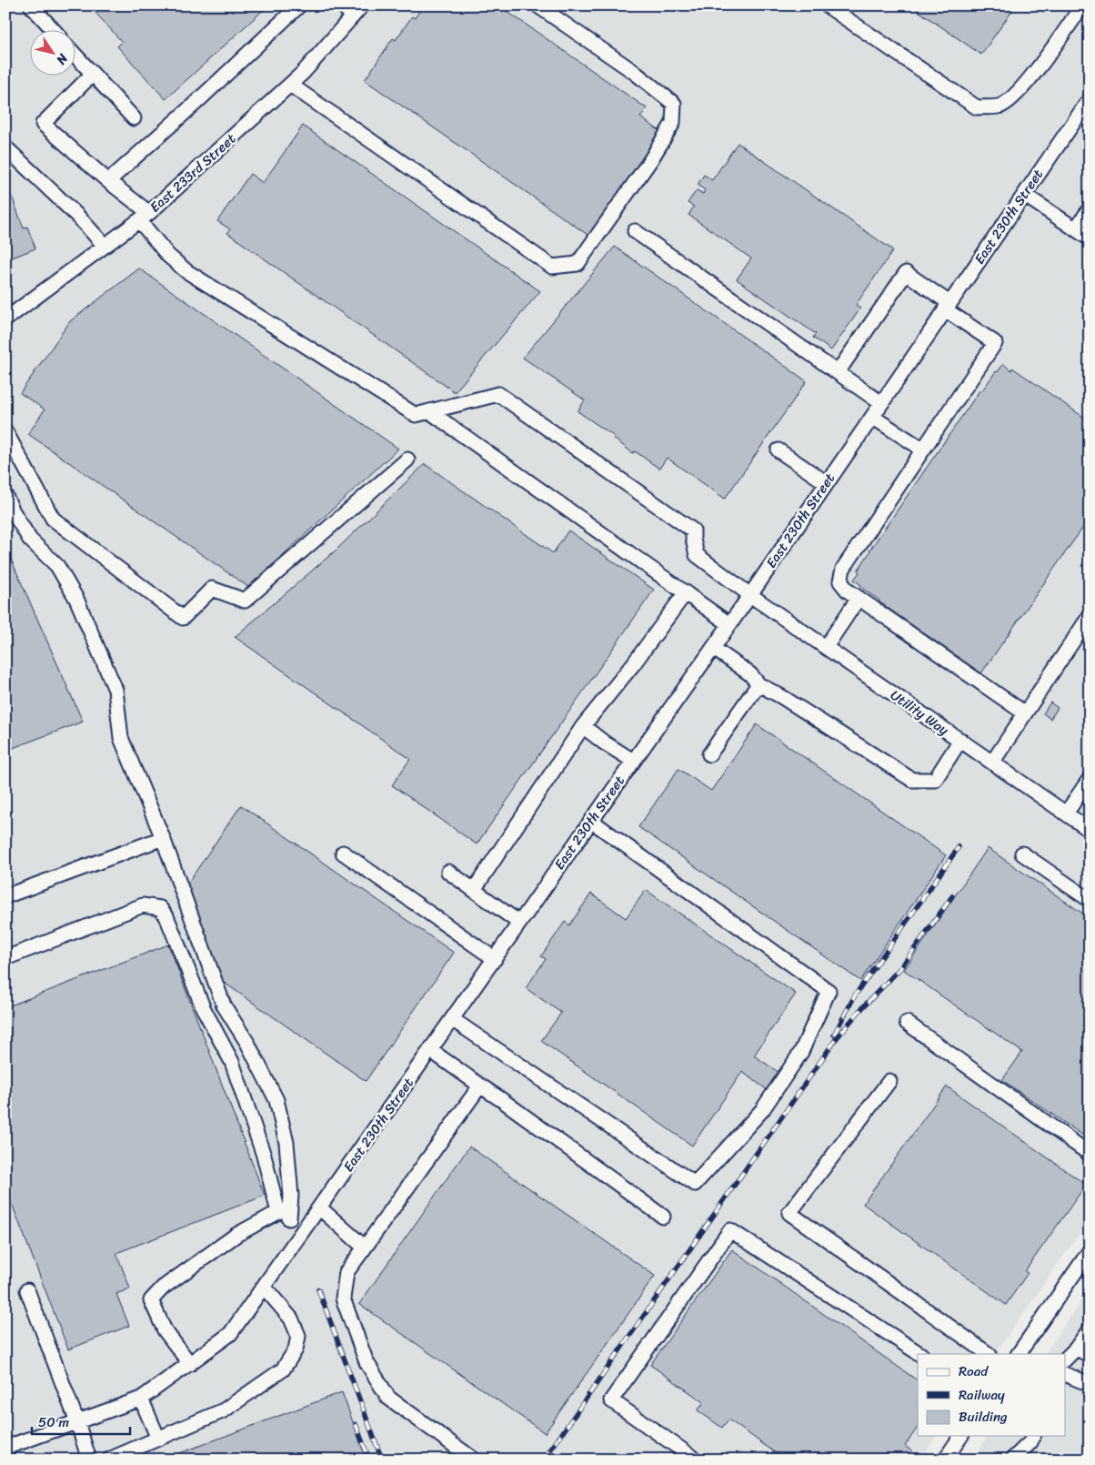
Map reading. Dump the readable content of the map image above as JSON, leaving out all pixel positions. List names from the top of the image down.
{
  "streets": {
    "street": ["East 233rd Street", "East 230th Street", "Utility Way"]
  },
  "crossings": [
    ["East 233rd Street", "Utility Way"],
    ["East 230th Street", "Utility Way"]
  ],
  "legend": ["Road", "Railway", "Building"],
  "scale_bar": "50 m",
  "north": "bottom right"
}
